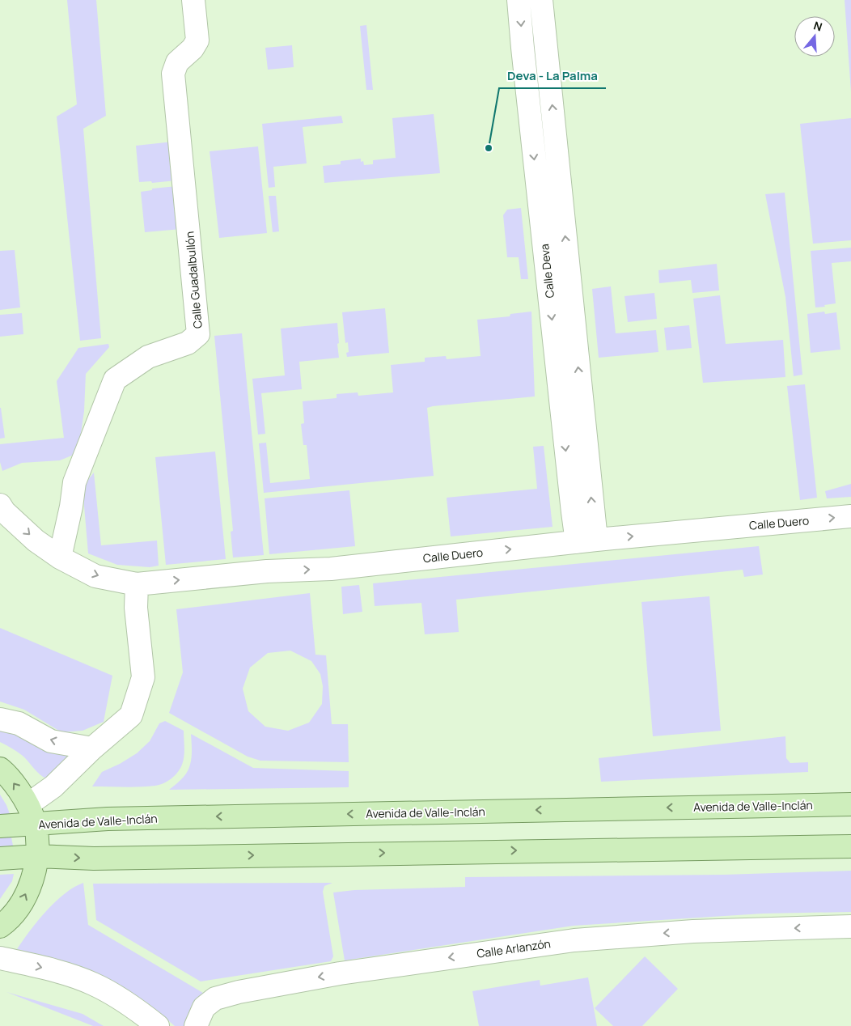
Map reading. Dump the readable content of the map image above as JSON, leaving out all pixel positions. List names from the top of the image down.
{
  "streets": {
    "main road": ["Avenida de Valle-Inclán"],
    "street": [
      "Calle Deva",
      "Calle Guadalbullón",
      "Calle Duero",
      "Calle Arlanzón"
    ]
  },
  "crossings": [
    ["Calle Deva", "Calle Duero"],
    ["Calle Guadalbullón", "Calle Duero"]
  ],
  "one_way": ["Calle Duero", "Calle Arlanzón"],
  "places": ["Deva - La Palma"],
  "north": "top"
}
